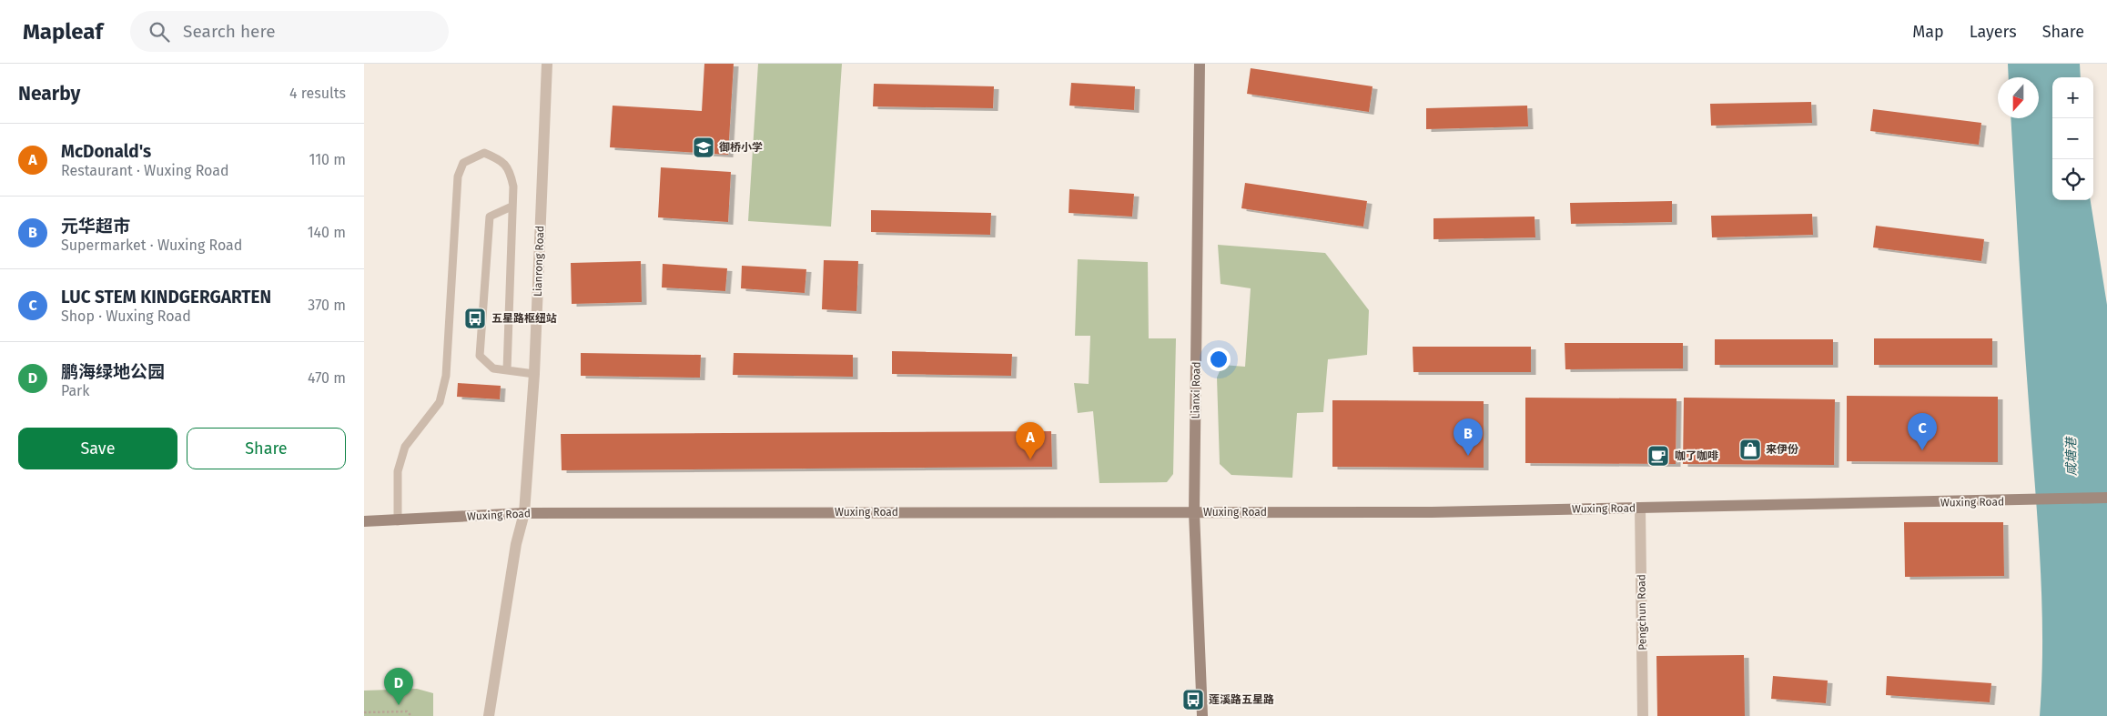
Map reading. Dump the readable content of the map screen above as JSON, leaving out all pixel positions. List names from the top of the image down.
{
  "streets": {
    "street": [
      "Lianrong Road",
      "Lianxi Road",
      "Wuxing Road",
      "Pengchun Road"
    ]
  },
  "crossings": [
    ["Lianrong Road", "Wuxing Road"],
    ["Lianxi Road", "Wuxing Road"],
    ["Wuxing Road", "Pengchun Road"]
  ],
  "water": ["咸塘港"],
  "places": {
    "school or university": ["御桥小学"],
    "bus stop": ["五星路枢纽站", "莲溪路五星路"],
    "shop": ["来伊份"],
    "cafe": ["咖了咖啡"]
  },
  "north": "bottom",
  "page": {
    "header": "Mapleaf",
    "search": "Search here",
    "nav": ["Map", "Layers", "Share"],
    "heading": ["Nearby", "4 results"],
    "map_buttons": ["+", "−"],
    "list": [
      {
        "mark": "A",
        "name": "McDonald's",
        "note": "Restaurant · Wuxing Road",
        "value": "110 m"
      },
      {
        "mark": "B",
        "name": "元华超市",
        "note": "Supermarket · Wuxing Road",
        "value": "140 m"
      },
      {
        "mark": "C",
        "name": "LUC STEM KINDGERGARTEN",
        "note": "Shop · Wuxing Road",
        "value": "370 m"
      },
      {
        "mark": "D",
        "name": "鹏海绿地公园",
        "note": "Park",
        "value": "470 m"
      }
    ],
    "pins": [
      "C",
      "B",
      "A",
      "D"
    ],
    "buttons": ["Save", "Share"]
  }
}
